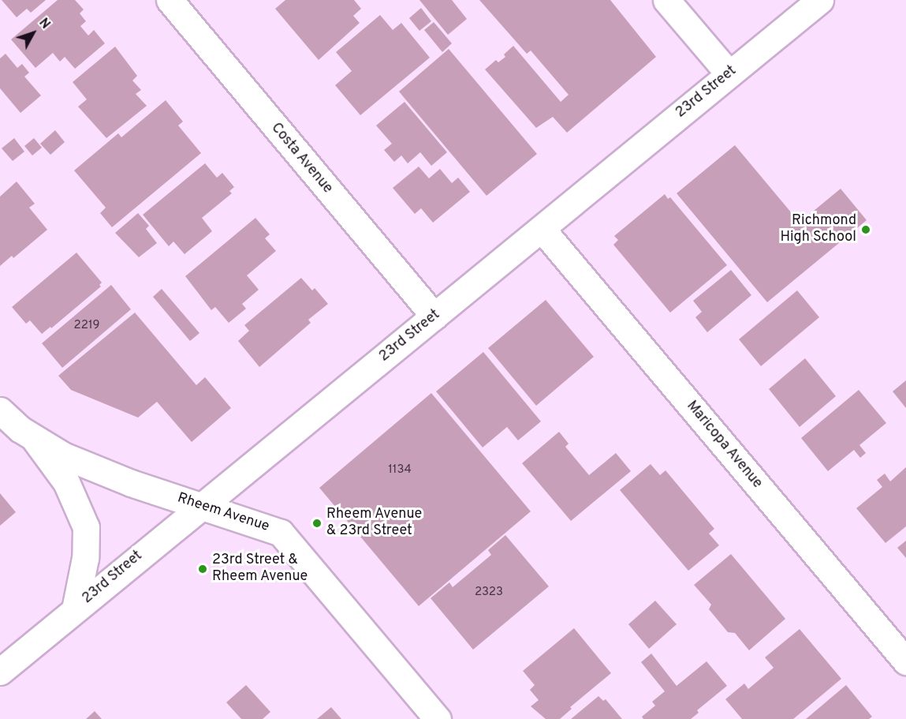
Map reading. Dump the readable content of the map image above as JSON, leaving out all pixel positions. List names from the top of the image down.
{
  "streets": {
    "street": [
      "23rd Street",
      "Costa Avenue",
      "Maricopa Avenue",
      "Rheem Avenue"
    ]
  },
  "crossings": [
    ["23rd Street", "Costa Avenue"],
    ["23rd Street", "Maricopa Avenue"],
    ["23rd Street", "Rheem Avenue"]
  ],
  "places": ["Richmond High School", "Rheem Avenue & 23rd Street", "23rd Street & Rheem Avenue"],
  "house_numbers": ["2219", "1134", "2323"],
  "north": "top right"
}
